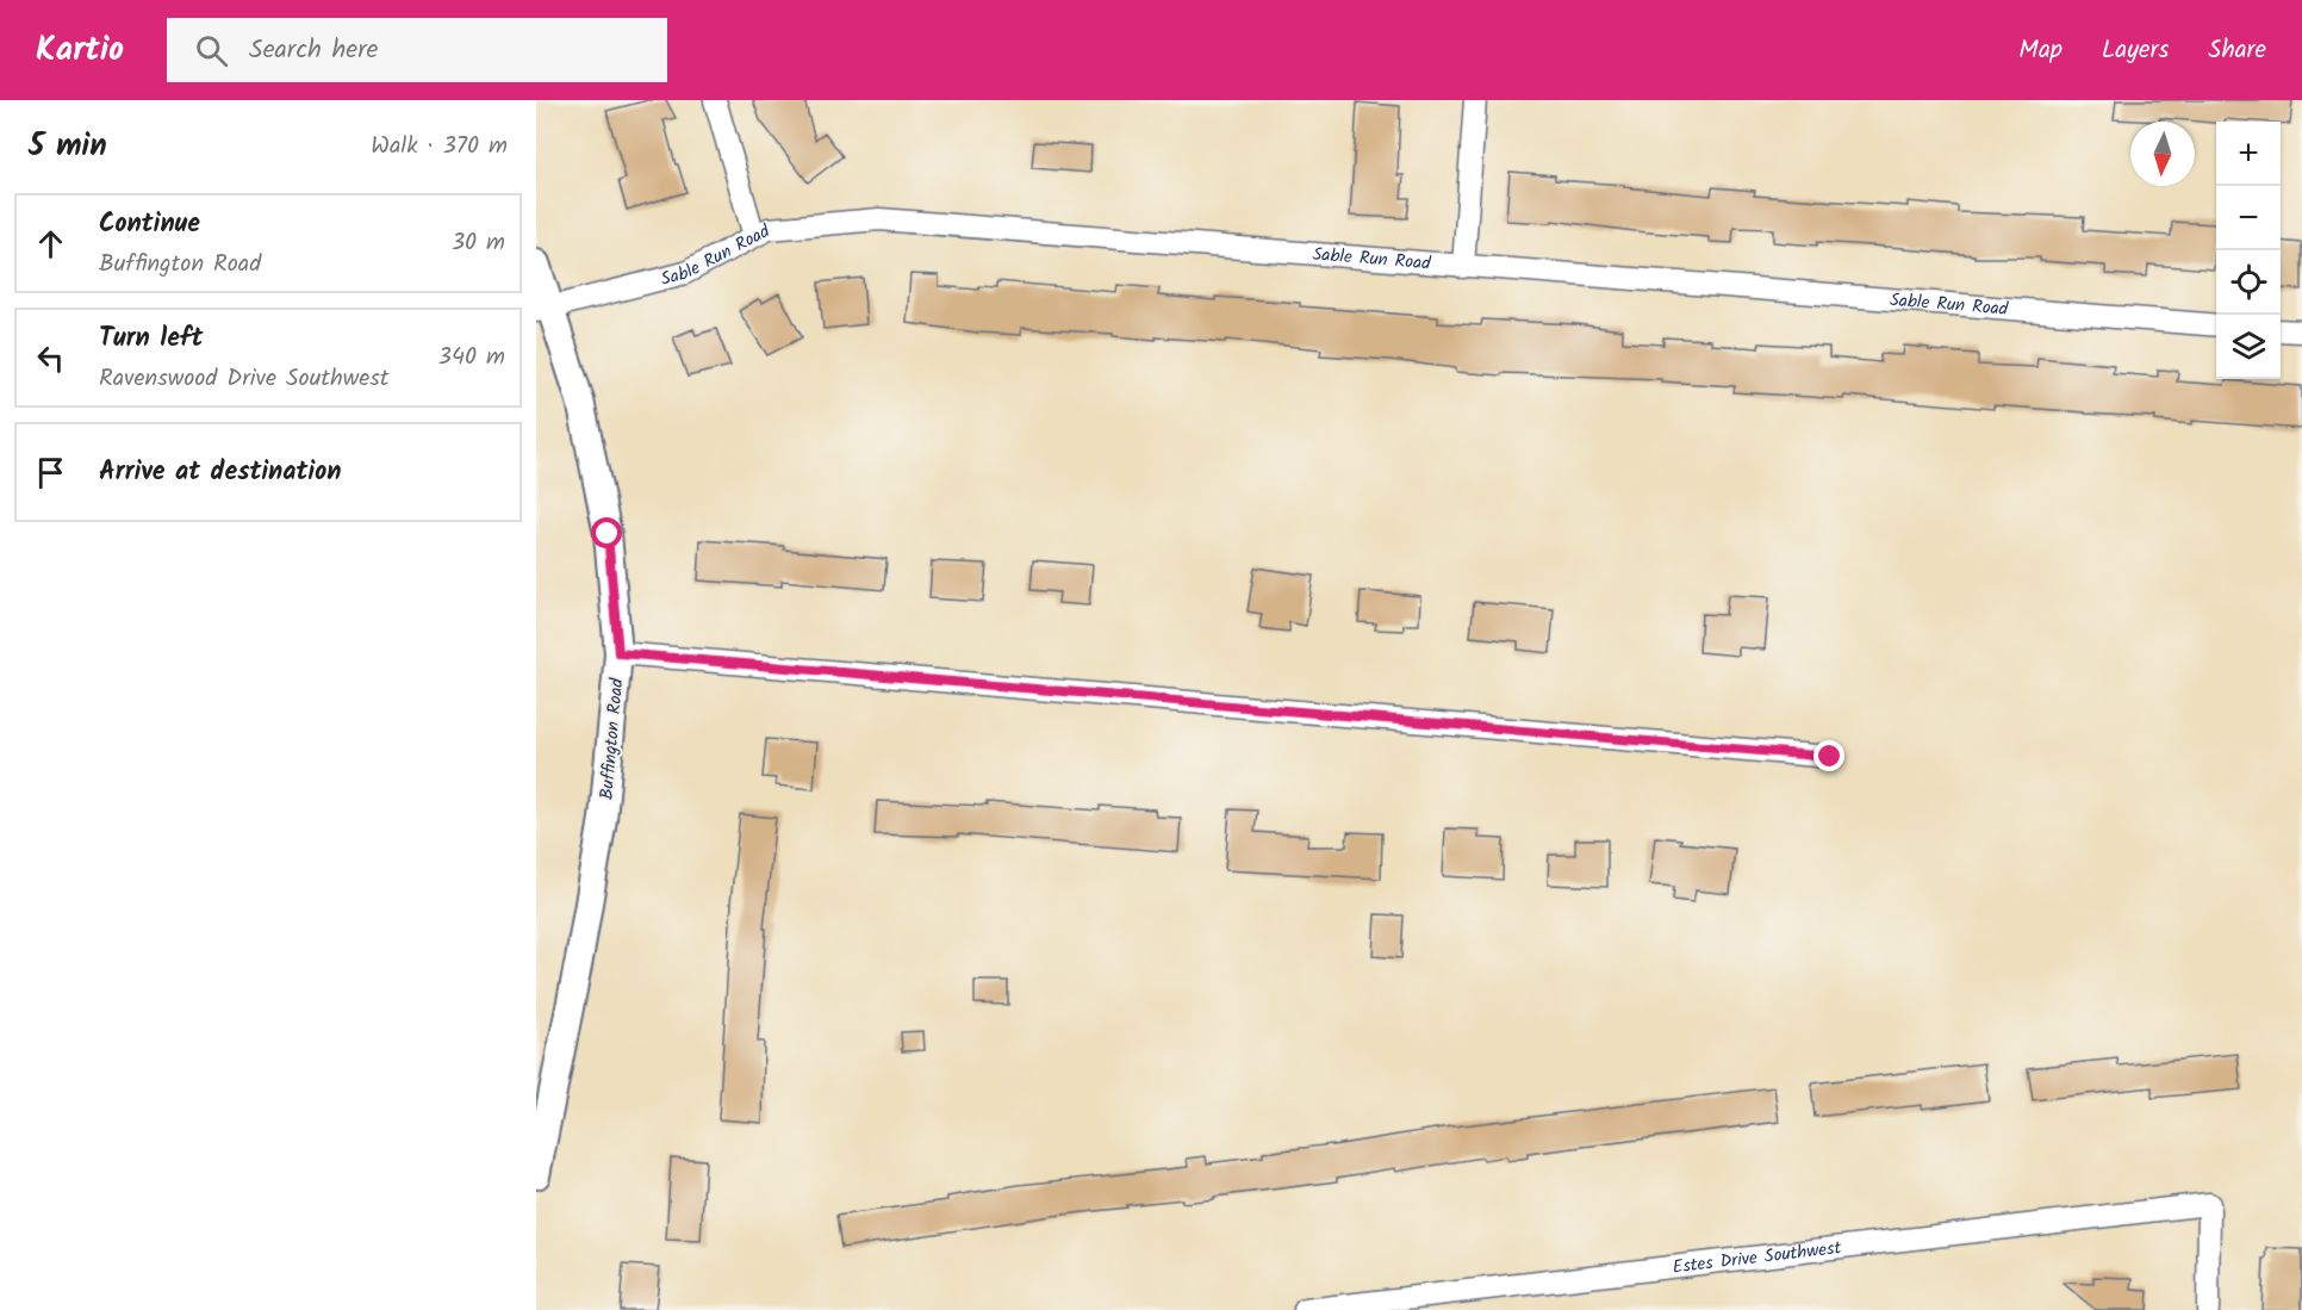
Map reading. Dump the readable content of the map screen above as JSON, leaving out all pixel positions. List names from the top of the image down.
{
  "streets": {
    "street": ["Sable Run Road", "Buffington Road", "Estes Drive Southwest"]
  },
  "crossings": [
    ["Sable Run Road", "Buffington Road"]
  ],
  "north": "bottom",
  "page": {
    "header": "Kartio",
    "search": "Search here",
    "nav": ["Map", "Layers", "Share"],
    "heading": ["5 min", "Walk · 370 m"],
    "map_buttons": ["+", "−"],
    "list": [
      ["Continue", "Buffington Road", "30 m"],
      ["Turn left", "Ravenswood Drive Southwest", "340 m"],
      "Arrive at destination"
    ]
  }
}
